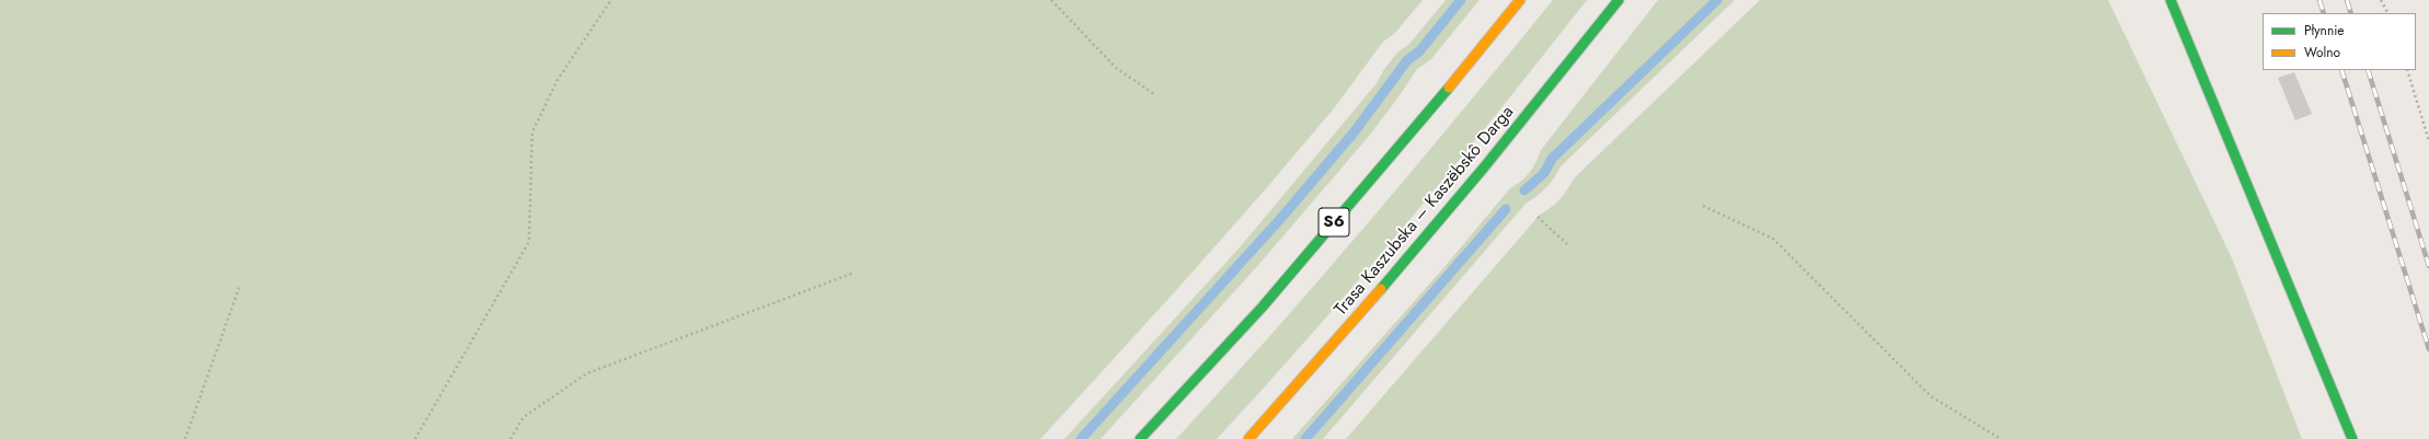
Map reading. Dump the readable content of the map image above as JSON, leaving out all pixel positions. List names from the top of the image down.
{
  "streets": {
    "main road": ["Trasa Kaszubska – Kaszëbskô Darga", "S6"]
  },
  "legend": ["Płynnie", "Wolno"]
}
